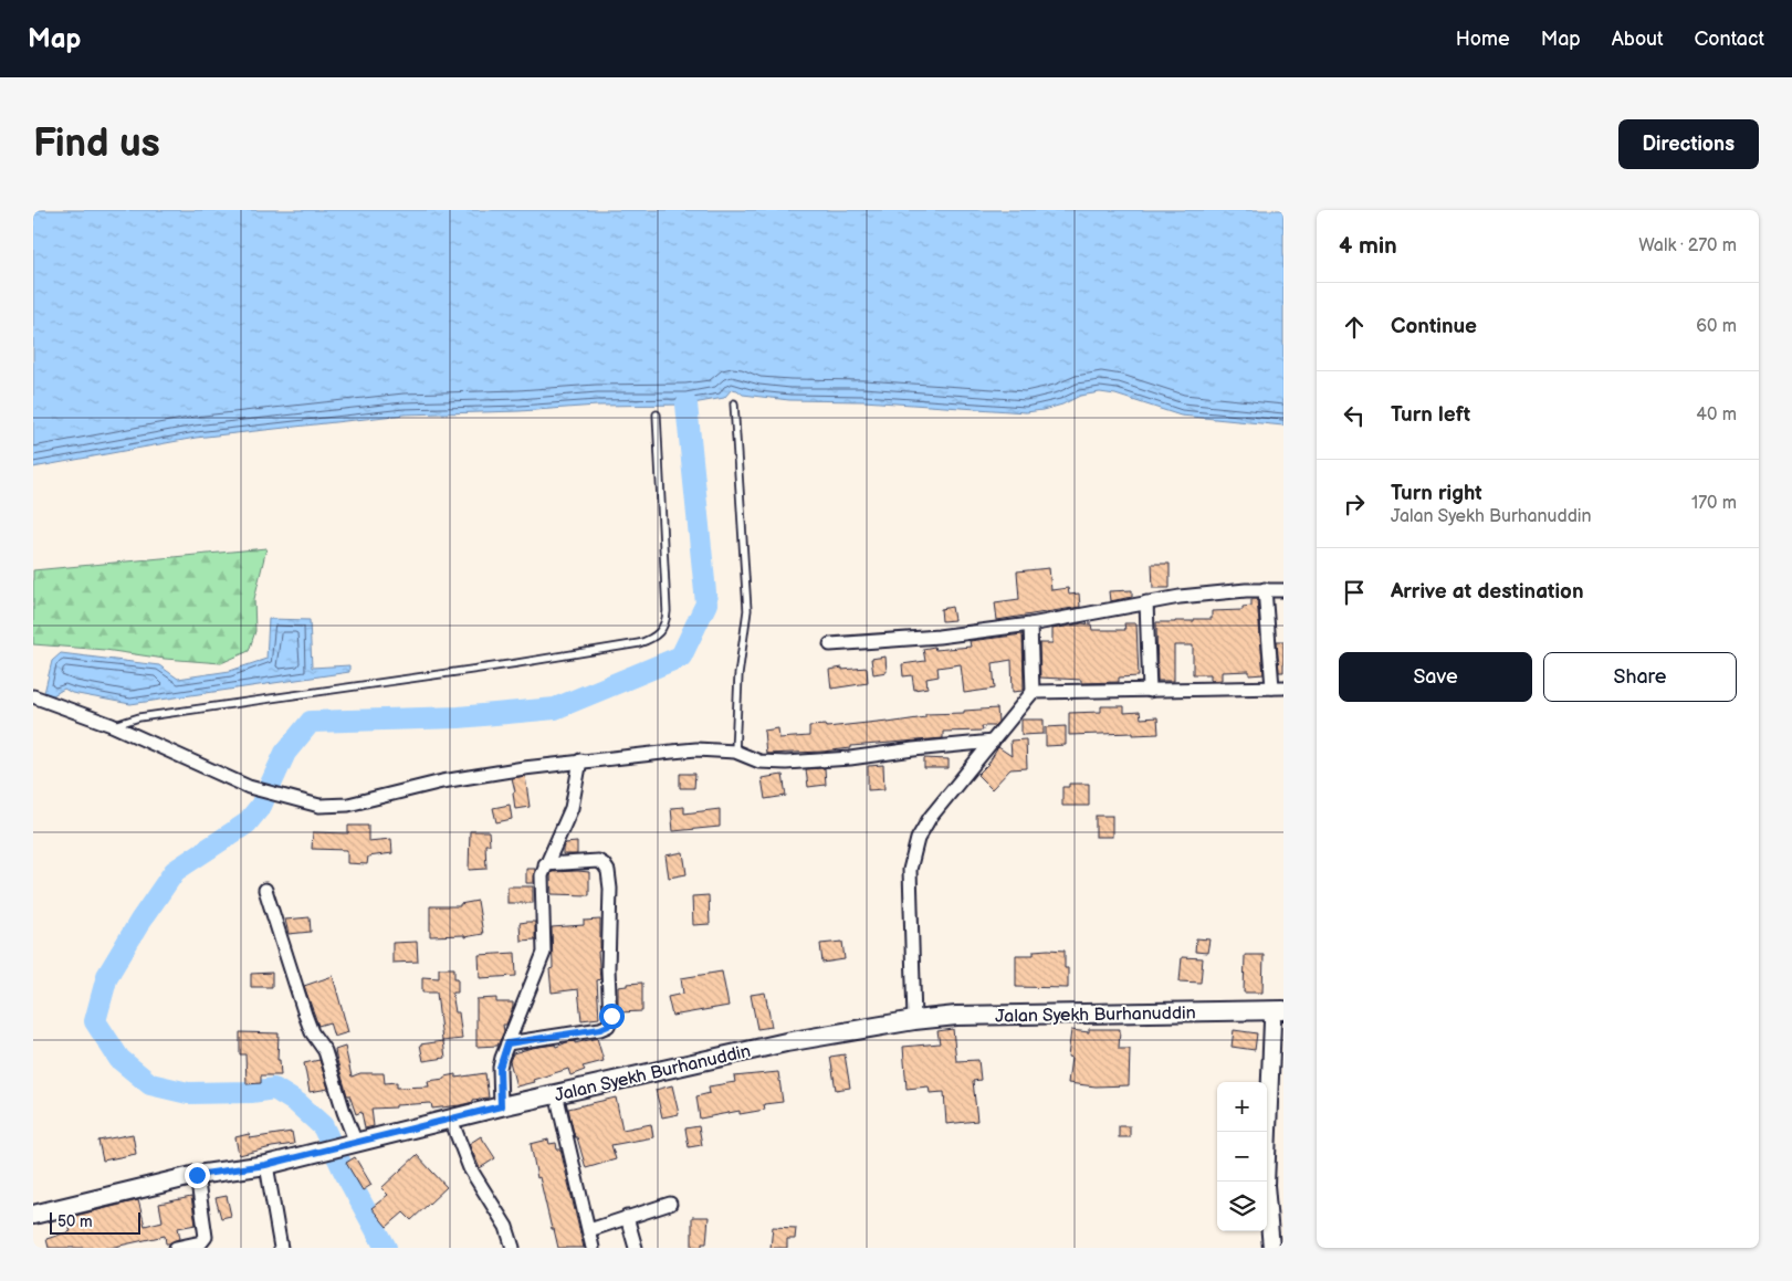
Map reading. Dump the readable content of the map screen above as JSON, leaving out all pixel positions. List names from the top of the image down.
{
  "streets": {
    "main road": ["Jalan Syekh Burhanuddin"]
  },
  "scale_bar": "50 m",
  "page": {
    "header": "Map",
    "nav": [
      "Home",
      "Map",
      "About",
      "Contact"
    ],
    "buttons": [
      "Directions",
      ["Save", "Share"]
    ],
    "title": "Find us",
    "heading": ["4 min", "Walk · 270 m"],
    "list": [
      ["Continue", "60 m"],
      ["Turn left", "40 m"],
      ["Turn right", "Jalan Syekh Burhanuddin", "170 m"],
      "Arrive at destination"
    ],
    "map_buttons": ["+", "−"],
    "scale": "50 m"
  }
}
